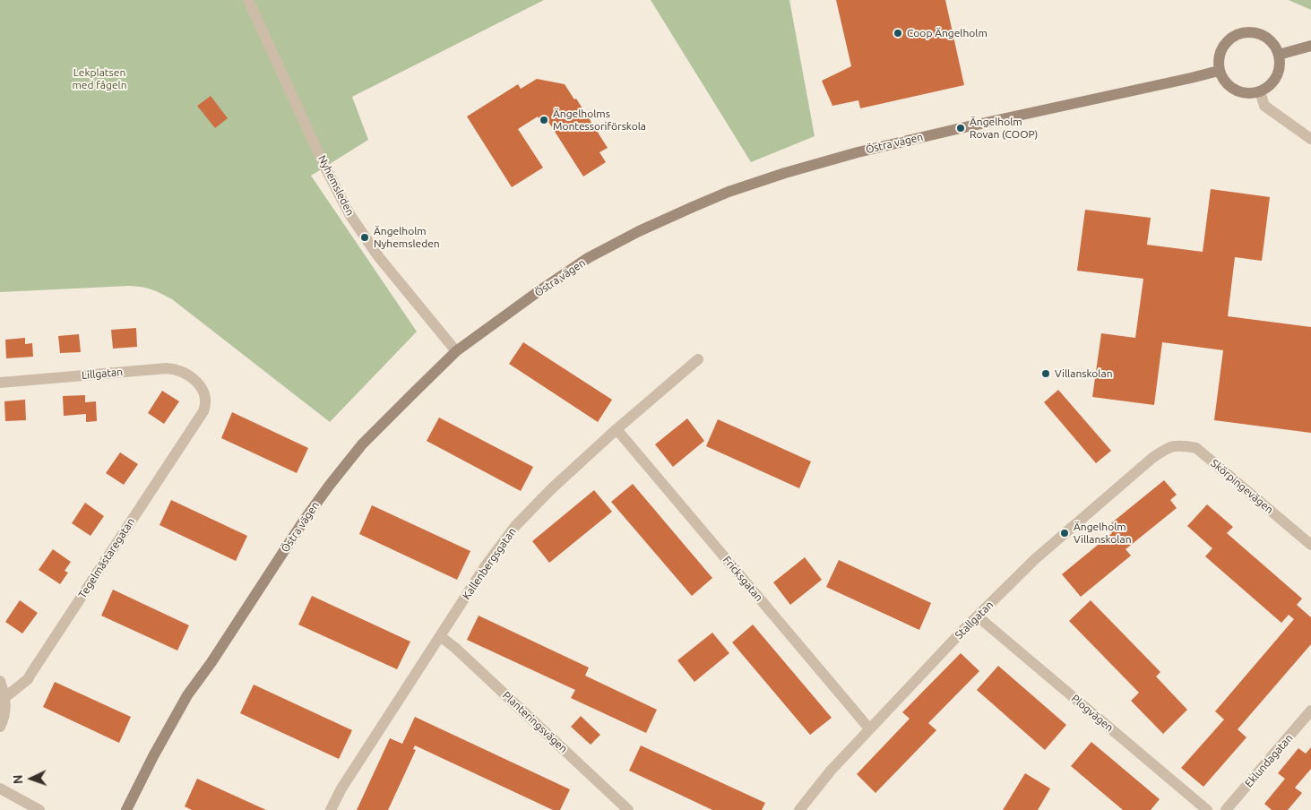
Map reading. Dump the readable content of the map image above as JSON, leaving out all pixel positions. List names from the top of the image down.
{
  "streets": {
    "main road": ["Östra vägen"],
    "street": [
      "Nyhemsleden",
      "Lillgatan",
      "Skörpingevägen",
      "Tegelmästaregatan",
      "Kallenbergsgatan",
      "Fricksgatan",
      "Stallgatan",
      "Plogvägen",
      "Planteringsvägen",
      "Eklundagatan"
    ]
  },
  "crossings": [
    ["Östra vägen", "Nyhemsleden"],
    ["Lillgatan", "Tegelmästaregatan"],
    ["Skörpingevägen", "Stallgatan"],
    ["Kallenbergsgatan", "Fricksgatan"],
    ["Kallenbergsgatan", "Planteringsvägen"],
    ["Fricksgatan", "Stallgatan"],
    ["Stallgatan", "Plogvägen"]
  ],
  "parks": ["Lekplatsen med fågeln"],
  "places": [
    "Coop Ängelholm",
    "Ängelholms Montessoriförskola",
    "Ängelholm Rovan (COOP)",
    "Ängelholm Nyhemsleden",
    "Villanskolan",
    "Ängelholm Villanskolan"
  ],
  "north": "left"
}
